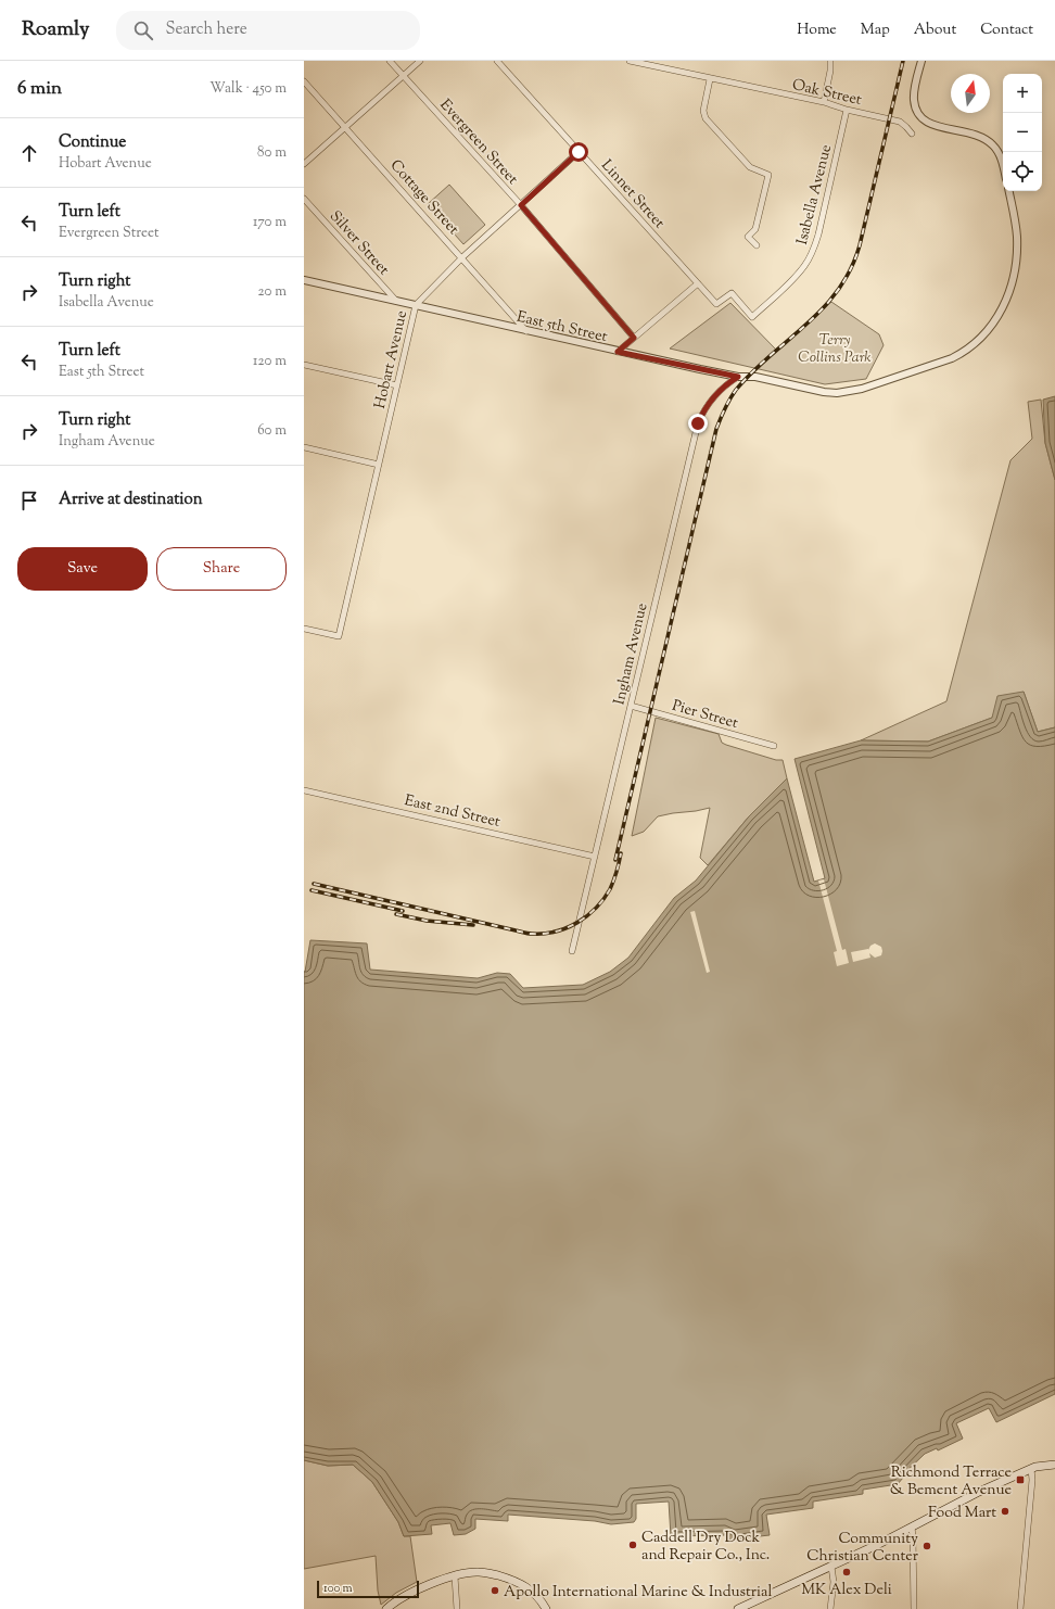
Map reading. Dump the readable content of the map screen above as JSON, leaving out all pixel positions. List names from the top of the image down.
{
  "streets": {
    "street": [
      "Oak Street",
      "Evergreen Street",
      "Linnet Street",
      "Isabella Avenue",
      "Cottage Street",
      "Silver Street",
      "East 5th Street",
      "Hobart Avenue",
      "Ingham Avenue",
      "Pier Street",
      "East 2nd Street"
    ]
  },
  "crossings": [
    ["Oak Street", "Isabella Avenue"],
    ["Evergreen Street", "Hobart Avenue"],
    ["Linnet Street", "Isabella Avenue"],
    ["Linnet Street", "Hobart Avenue"],
    ["Cottage Street", "East 5th Street"],
    ["Cottage Street", "Hobart Avenue"],
    ["Silver Street", "East 5th Street"],
    ["East 5th Street", "Hobart Avenue"],
    ["East 5th Street", "Ingham Avenue"],
    ["Ingham Avenue", "Pier Street"],
    ["Ingham Avenue", "East 2nd Street"]
  ],
  "parks": ["Terry Collins Park"],
  "places": {
    "transit": ["Richmond Terrace & Bement Avenue"],
    "other": [
      "Food Mart",
      "Caddell Dry Dock and Repair Co., Inc.",
      "Community Christian Center",
      "MK Alex Deli",
      "Apollo International Marine & Industrial"
    ]
  },
  "scale_bar": "100 m",
  "north": "top",
  "page": {
    "header": "Roamly",
    "search": "Search here",
    "nav": [
      "Home",
      "Map",
      "About",
      "Contact"
    ],
    "heading": ["6 min", "Walk · 450 m"],
    "map_buttons": ["+", "−"],
    "list": [
      ["Continue", "Hobart Avenue", "80 m"],
      ["Turn left", "Evergreen Street", "170 m"],
      ["Turn right", "Isabella Avenue", "20 m"],
      ["Turn left", "East 5th Street", "120 m"],
      ["Turn right", "Ingham Avenue", "60 m"],
      "Arrive at destination"
    ],
    "buttons": ["Save", "Share"],
    "scale": "100 m"
  }
}
